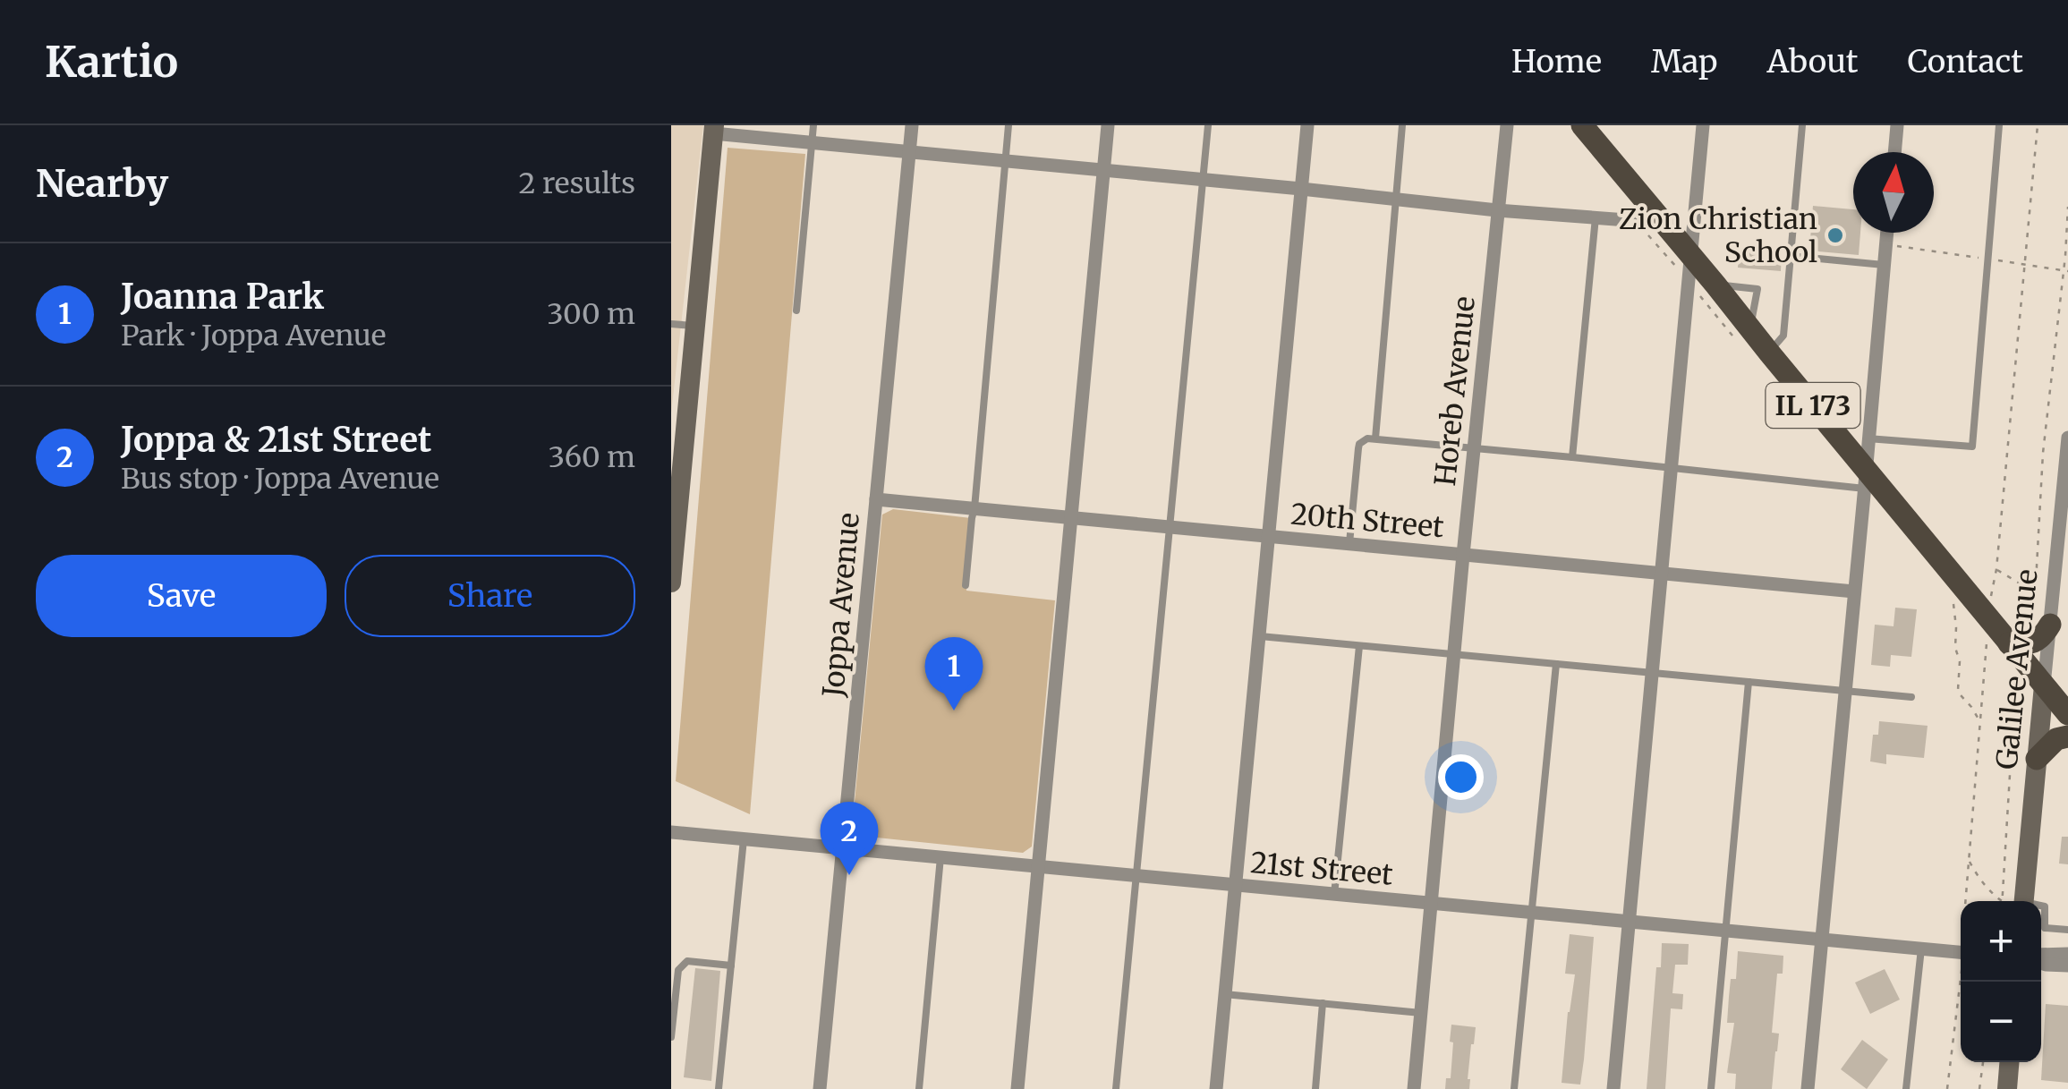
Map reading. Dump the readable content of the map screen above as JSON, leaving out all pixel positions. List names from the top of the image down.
{
  "streets": {
    "main road": ["IL 173", "Galilee Avenue"],
    "street": [
      "Horeb Avenue",
      "20th Street",
      "Joppa Avenue",
      "21st Street"
    ]
  },
  "crossings": [
    ["Horeb Avenue", "20th Street"],
    ["Horeb Avenue", "21st Street"],
    ["IL 173", "Galilee Avenue"],
    ["20th Street", "Joppa Avenue"],
    ["Joppa Avenue", "21st Street"]
  ],
  "places": ["Zion Christian School"],
  "north": "top",
  "page": {
    "header": "Kartio",
    "nav": [
      "Home",
      "Map",
      "About",
      "Contact"
    ],
    "heading": ["Nearby", "2 results"],
    "list": [
      {
        "mark": "1",
        "name": "Joanna Park",
        "note": "Park · Joppa Avenue",
        "value": "300 m"
      },
      {
        "mark": "2",
        "name": "Joppa & 21st Street",
        "note": "Bus stop · Joppa Avenue",
        "value": "360 m"
      }
    ],
    "buttons": ["Save", "Share"],
    "pins": ["1", "2"],
    "map_buttons": ["+", "−"]
  }
}
